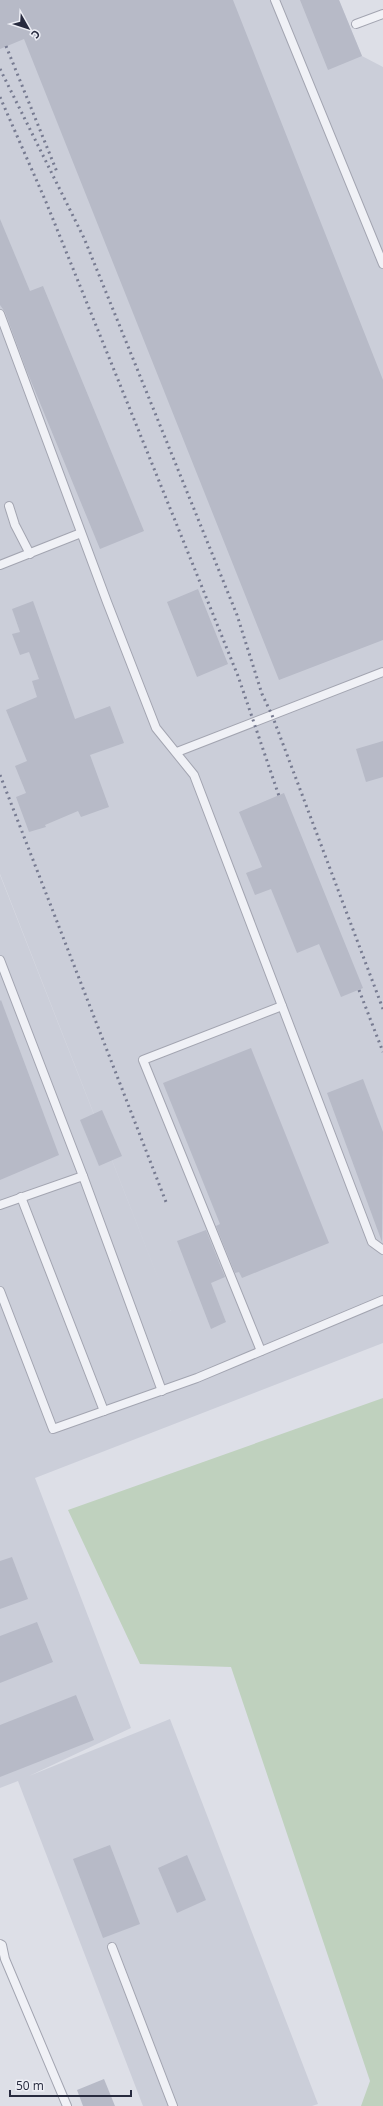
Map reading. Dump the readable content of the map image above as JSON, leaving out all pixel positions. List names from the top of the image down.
{
  "scale_bar": "50 m",
  "north": "bottom right"
}
